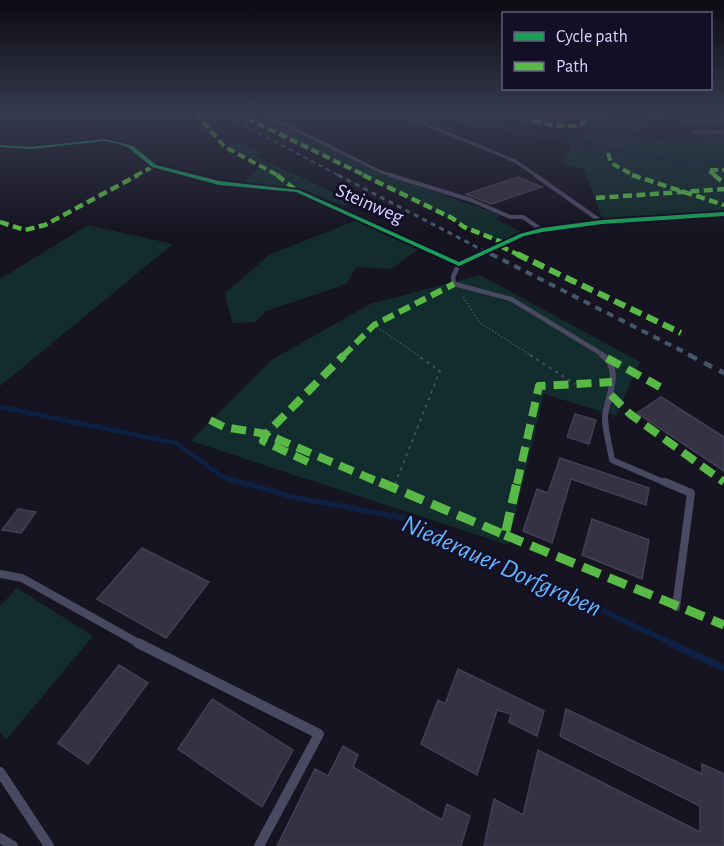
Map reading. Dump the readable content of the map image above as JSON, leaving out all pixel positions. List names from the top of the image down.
{
  "streets": {
    "street": ["Steinweg"]
  },
  "water": ["Niederauer Dorfgraben"],
  "legend": ["Cycle path", "Path"]
}
